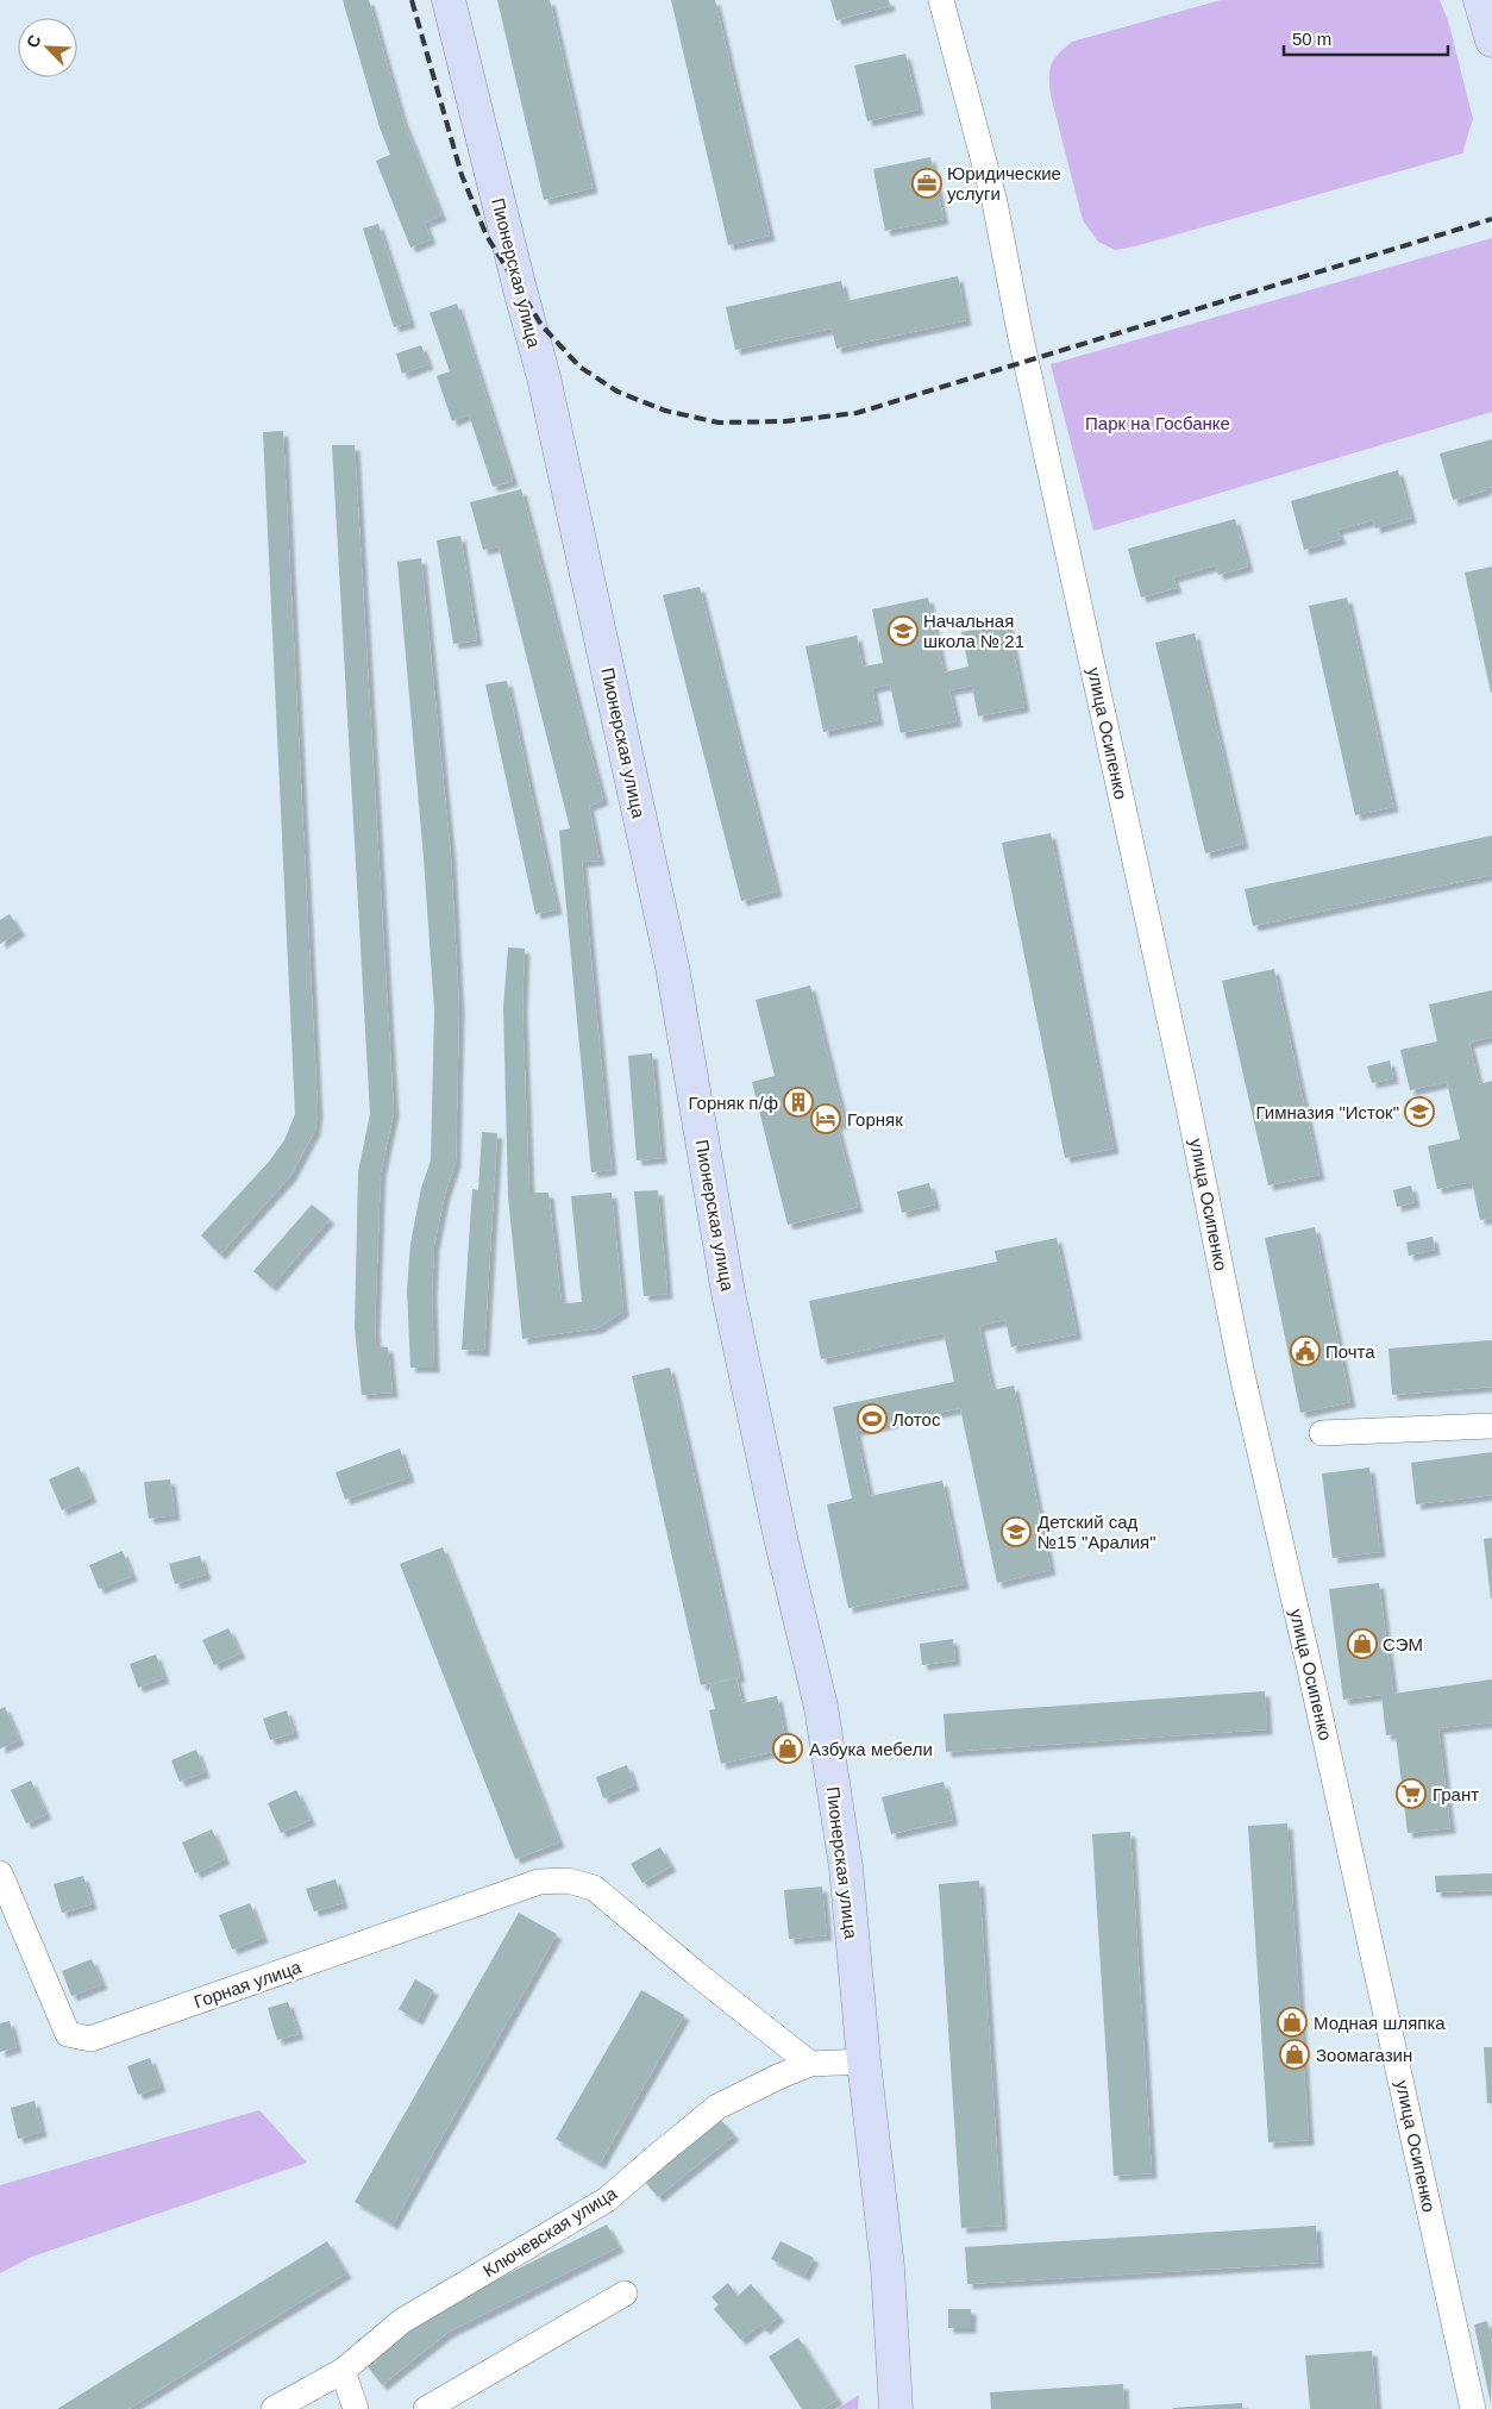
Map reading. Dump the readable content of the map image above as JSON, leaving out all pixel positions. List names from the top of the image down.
{
  "streets": {
    "main road": ["Пионерская улица"],
    "street": ["улица Осипенко", "Горная улица", "Ключевская улица"]
  },
  "crossings": [
    ["Пионерская улица", "Ключевская улица"],
    ["Горная улица", "Ключевская улица"]
  ],
  "parks": ["Парк на Госбанке"],
  "places": {
    "office": ["Юридические услуги"],
    "school or university": ["Начальная школа № 21", "Гимназия \"Исток\"", "Детский сад №15 \"Аралия\""],
    "building": ["Горняк п/ф"],
    "hotel": ["Горняк"],
    "public building": ["Почта"],
    "sports": ["Лотос"],
    "shop": [
      "СЭМ",
      "Азбука мебели",
      "Модная шляпка",
      "Зоомагазин"
    ],
    "supermarket": ["Грант"]
  },
  "scale_bar": "50 m",
  "north": "top left"
}
